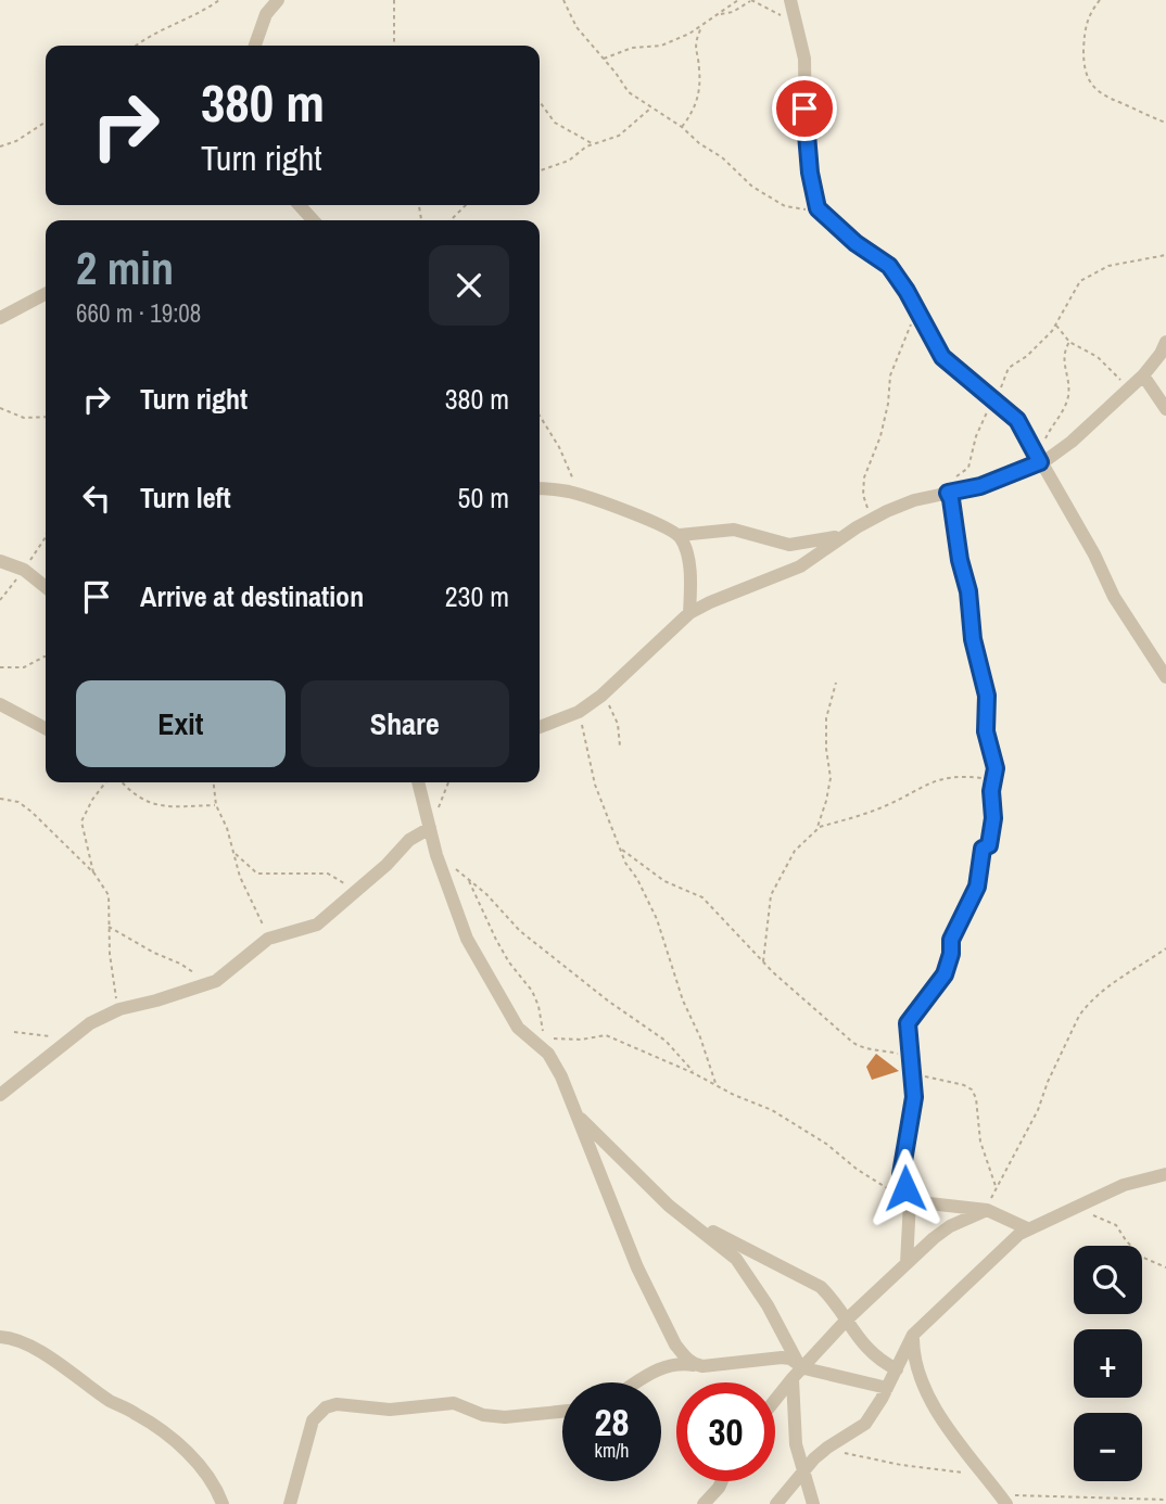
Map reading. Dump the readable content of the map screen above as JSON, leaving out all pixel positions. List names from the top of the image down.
{
  "page": {
    "turn": ["380 m", "Turn right"],
    "heading": ["2 min", "660 m · 19:08"],
    "list": [
      {
        "name": "Turn right",
        "value": "380 m"
      },
      {
        "name": "Turn left",
        "value": "50 m"
      },
      {
        "name": "Arrive at destination",
        "value": "230 m"
      }
    ],
    "buttons": ["Exit", "Share"],
    "map_buttons": ["+", "−"],
    "speed": "28 km/h",
    "limit": "30"
  }
}
